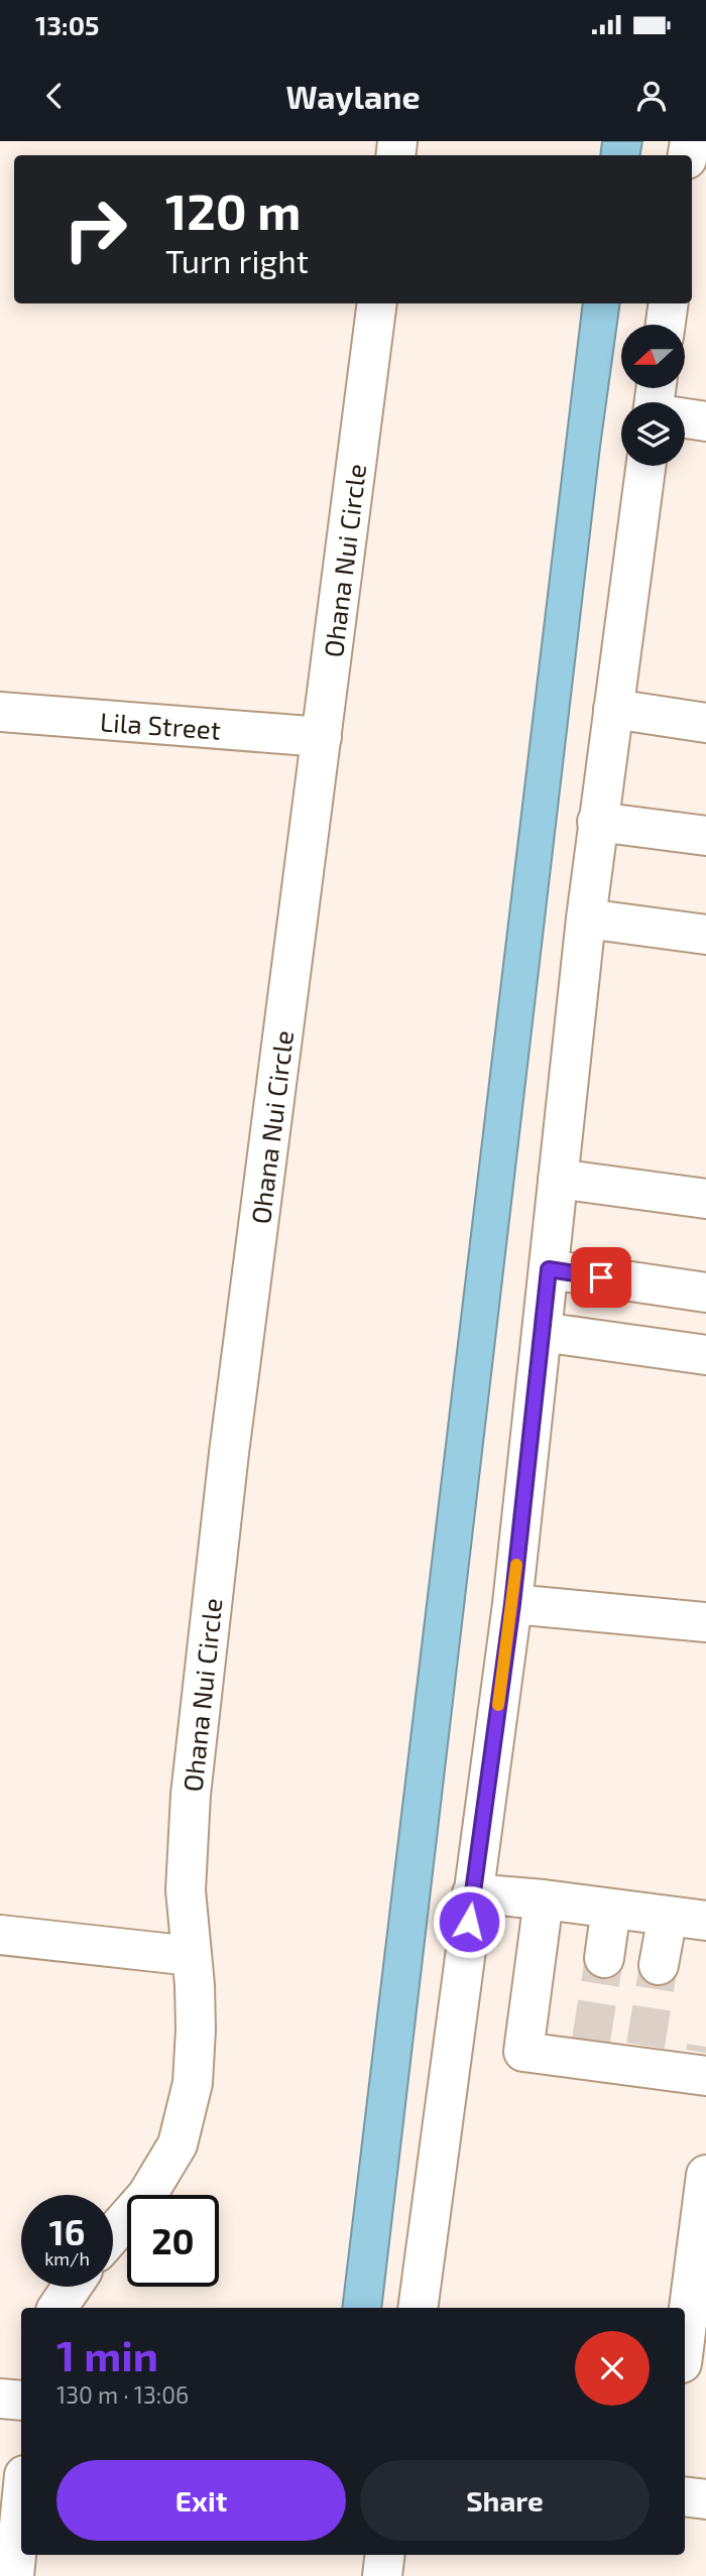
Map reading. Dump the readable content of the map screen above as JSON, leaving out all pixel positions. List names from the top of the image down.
{
  "streets": {
    "street": ["Ohana Nui Circle", "Lila Street"]
  },
  "crossings": [
    ["Ohana Nui Circle", "Lila Street"]
  ],
  "north": "left",
  "page": {
    "status": "13:05",
    "header": "Waylane",
    "turn": ["120 m", "Turn right"],
    "speed": "16 km/h",
    "limit": "20",
    "heading": ["1 min", "130 m · 13:06"],
    "buttons": ["Exit", "Share"]
  }
}
